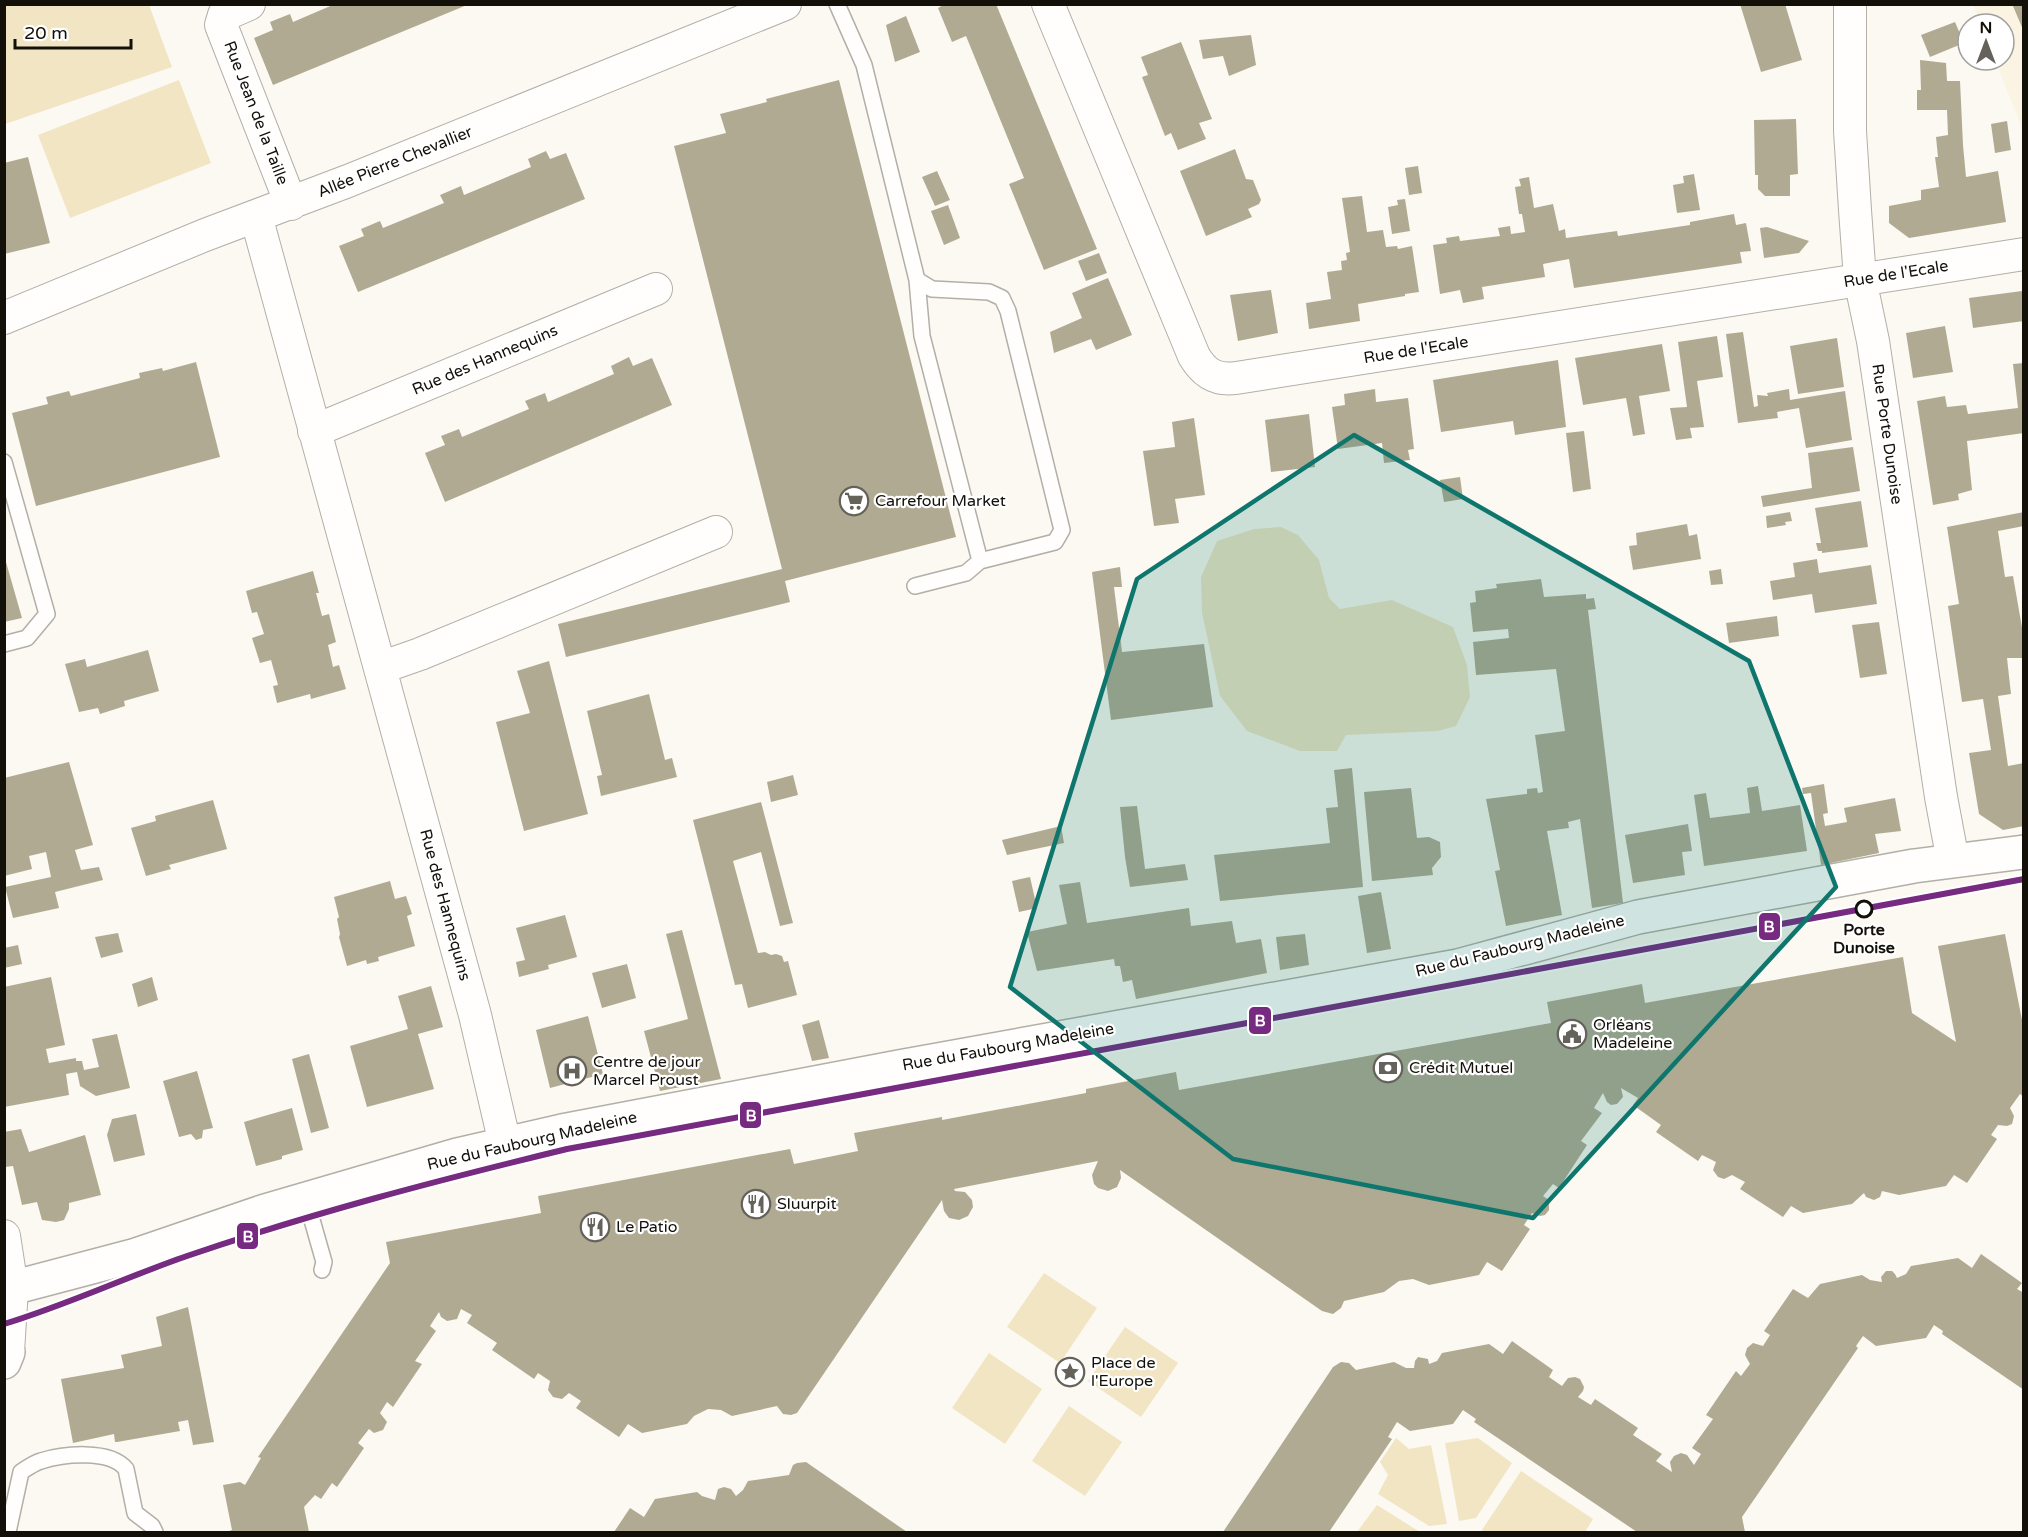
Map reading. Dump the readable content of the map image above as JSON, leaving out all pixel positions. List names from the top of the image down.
{
  "streets": {
    "street": [
      "Rue Jean de la Taille",
      "Allée Pierre Chevallier",
      "Rue de l'Ecale",
      "Rue des Hannequins",
      "Rue Porte Dunoise",
      "Rue du Faubourg Madeleine"
    ]
  },
  "crossings": [
    ["Rue Jean de la Taille", "Allée Pierre Chevallier"],
    ["Allée Pierre Chevallier", "Rue des Hannequins"],
    ["Rue de l'Ecale", "Rue Porte Dunoise"],
    ["Rue des Hannequins", "Rue du Faubourg Madeleine"],
    ["Rue Porte Dunoise", "Rue du Faubourg Madeleine"]
  ],
  "places": {
    "supermarket": ["Carrefour Market"],
    "other": ["Porte Dunoise"],
    "public building": ["Orléans Madeleine"],
    "bank": ["Crédit Mutuel"],
    "hospital": ["Centre de jour Marcel Proust"],
    "restaurant": ["Sluurpit", "Le Patio"],
    "place": ["Place de l'Europe"]
  },
  "lines": ["transit line B"],
  "scale_bar": "20 m",
  "north": "top"
}
